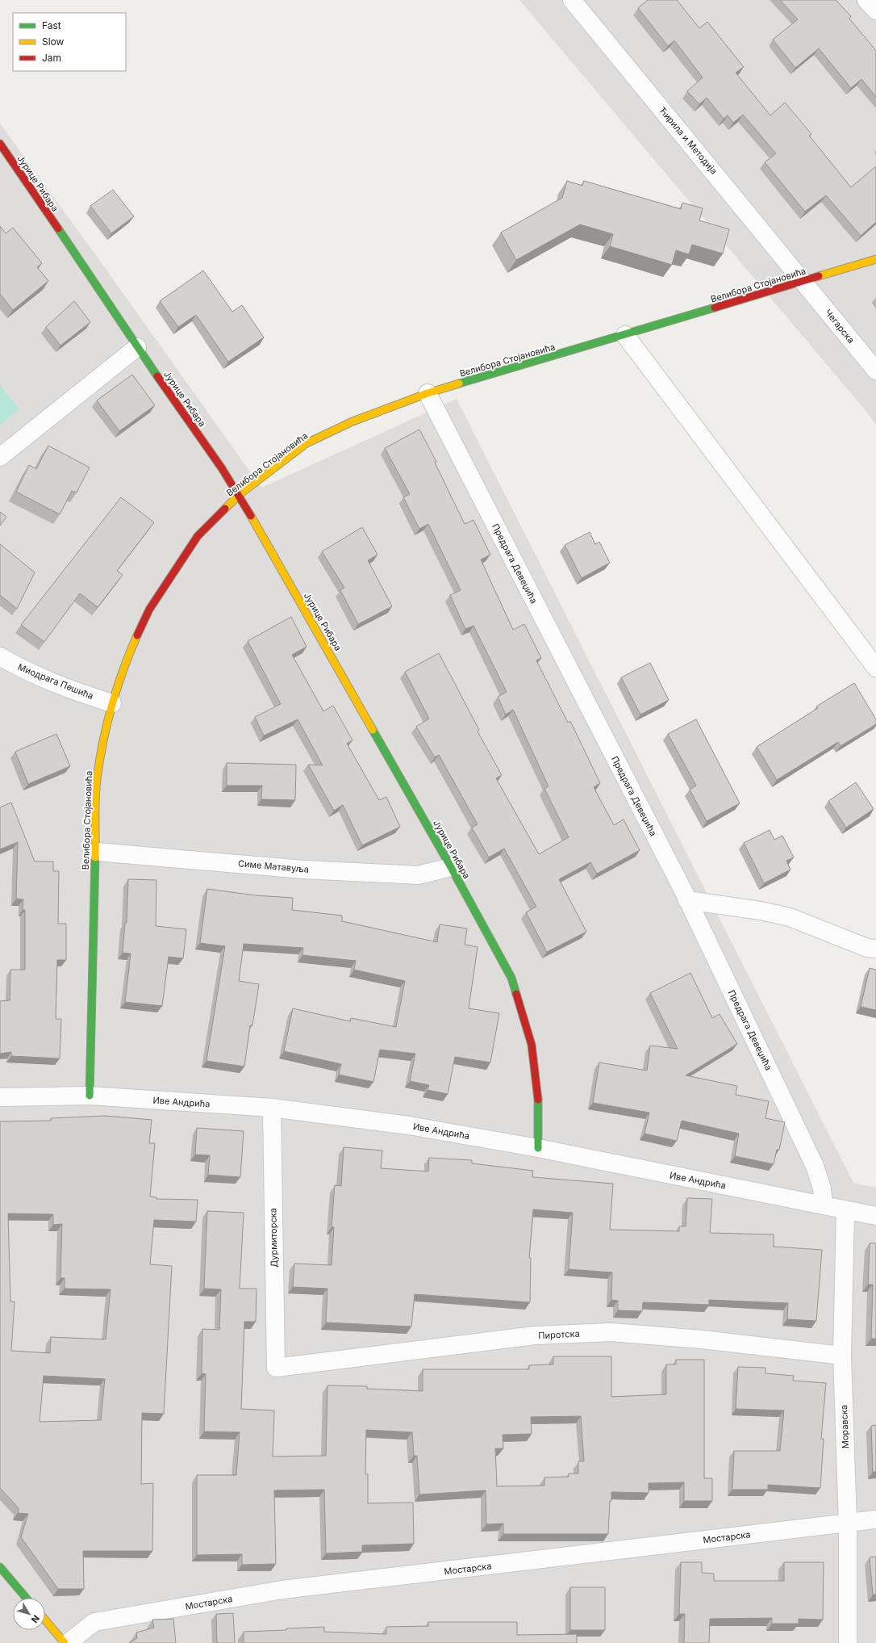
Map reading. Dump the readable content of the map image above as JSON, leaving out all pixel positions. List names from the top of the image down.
{
  "streets": {
    "street": [
      "Ћирила и Методија",
      "Јурице Рибара",
      "Велибора Стојановића",
      "Чегарска",
      "Предрага Девеџића",
      "Миодрага Пешића",
      "Симе Матавуља",
      "Иве Андрића",
      "Дурмиторска",
      "Пиротска",
      "Моравска",
      "Мостарска"
    ]
  },
  "crossings": [
    ["Ћирила и Методија", "Велибора Стојановића"],
    ["Ћирила и Методија", "Чегарска"],
    ["Јурице Рибара", "Велибора Стојановића"],
    ["Јурице Рибара", "Симе Матавуља"],
    ["Јурице Рибара", "Иве Андрића"],
    ["Велибора Стојановића", "Чегарска"],
    ["Велибора Стојановића", "Предрага Девеџића"],
    ["Велибора Стојановића", "Миодрага Пешића"],
    ["Велибора Стојановића", "Симе Матавуља"],
    ["Велибора Стојановића", "Иве Андрића"],
    ["Предрага Девеџића", "Иве Андрића"],
    ["Иве Андрића", "Дурмиторска"],
    ["Иве Андрића", "Моравска"],
    ["Дурмиторска", "Пиротска"],
    ["Пиротска", "Моравска"],
    ["Моравска", "Мостарска"]
  ],
  "legend": ["Fast", "Slow", "Jam"],
  "north": "bottom right"
}
